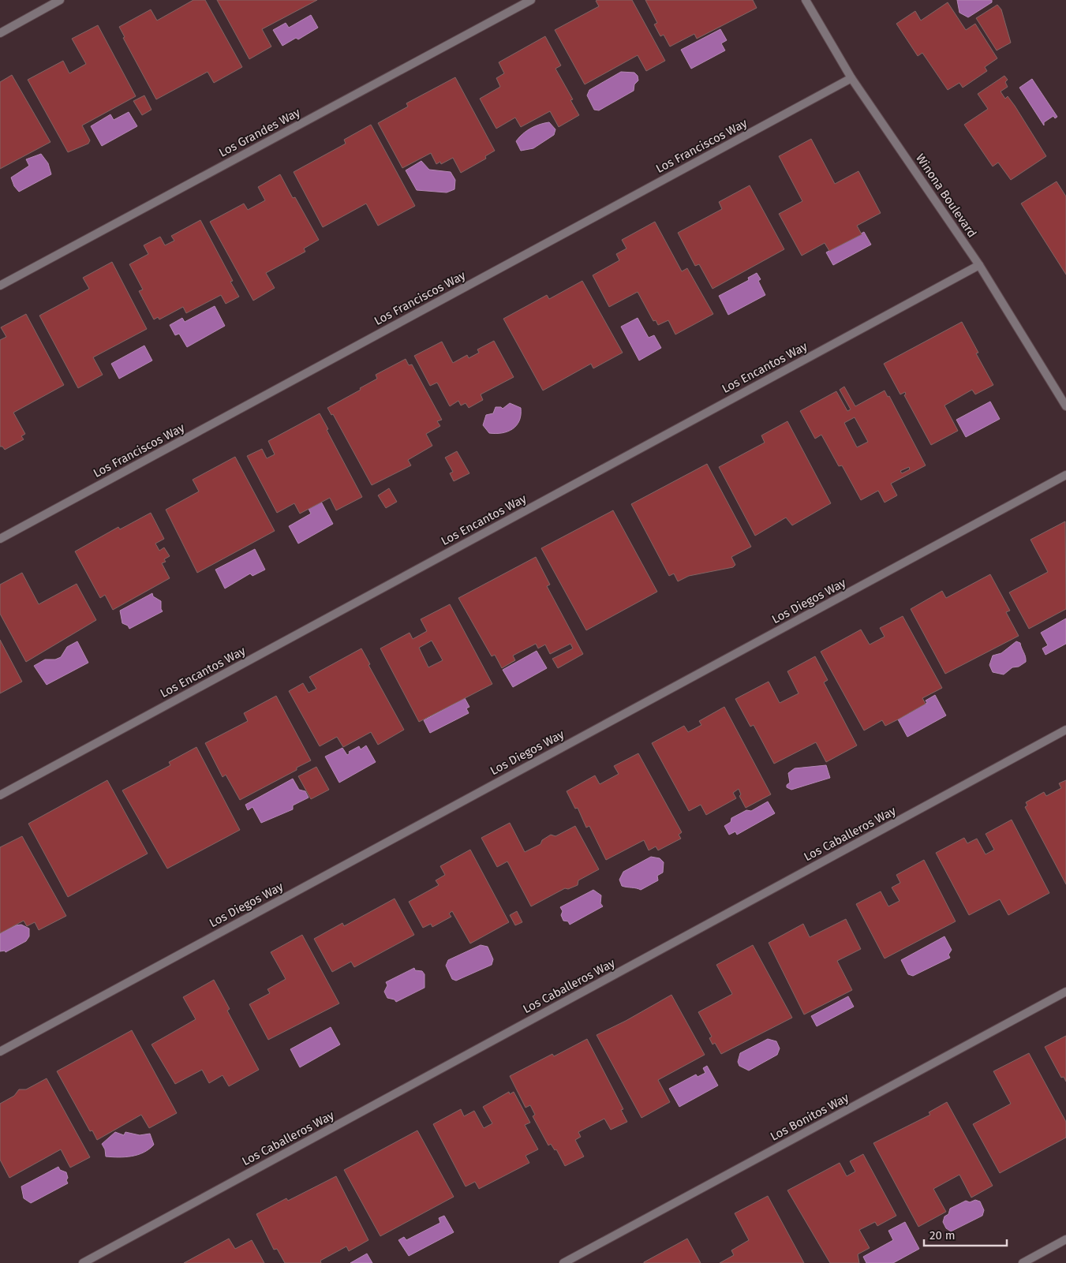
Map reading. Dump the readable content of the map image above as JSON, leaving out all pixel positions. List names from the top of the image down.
{
  "streets": {
    "street": [
      "Los Grandes Way",
      "Los Franciscos Way",
      "Winona Boulevard",
      "Los Encantos Way",
      "Los Diegos Way",
      "Los Caballeros Way",
      "Los Bonitos Way"
    ]
  },
  "crossings": [
    ["Los Franciscos Way", "Winona Boulevard"],
    ["Winona Boulevard", "Los Encantos Way"]
  ],
  "scale_bar": "20 m"
}
